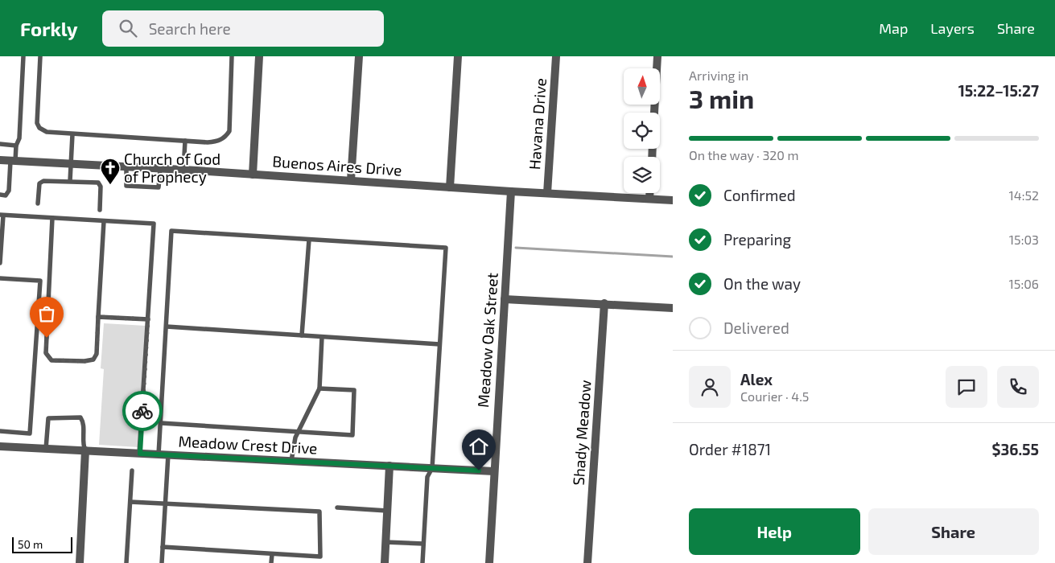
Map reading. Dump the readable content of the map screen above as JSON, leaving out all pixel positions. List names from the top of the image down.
{
  "streets": {
    "street": [
      "Havana Drive",
      "Buenos Aires Drive",
      "Meadow Oak Street",
      "Shady Meadow",
      "Meadow Crest Drive"
    ]
  },
  "crossings": [
    ["Havana Drive", "Buenos Aires Drive"],
    ["Buenos Aires Drive", "Meadow Oak Street"],
    ["Meadow Oak Street", "Meadow Crest Drive"]
  ],
  "places": {
    "church": ["Church of God of Prophecy"]
  },
  "scale_bar": "50 m",
  "north": "top",
  "page": {
    "header": "Forkly",
    "search": "Search here",
    "nav": ["Map", "Layers", "Share"],
    "heading": ["3 min", "Arriving in", "15:22–15:27"],
    "panel": [
      "Alex",
      "Courier · 4.5",
      "Order #1871",
      "$36.55"
    ],
    "bar": "On the way · 320 m",
    "list": [
      ["Confirmed", "14:52"],
      ["Preparing", "15:03"],
      ["On the way", "15:06"],
      "Delivered"
    ],
    "buttons": ["Help", "Share"],
    "scale": "50 m"
  }
}
